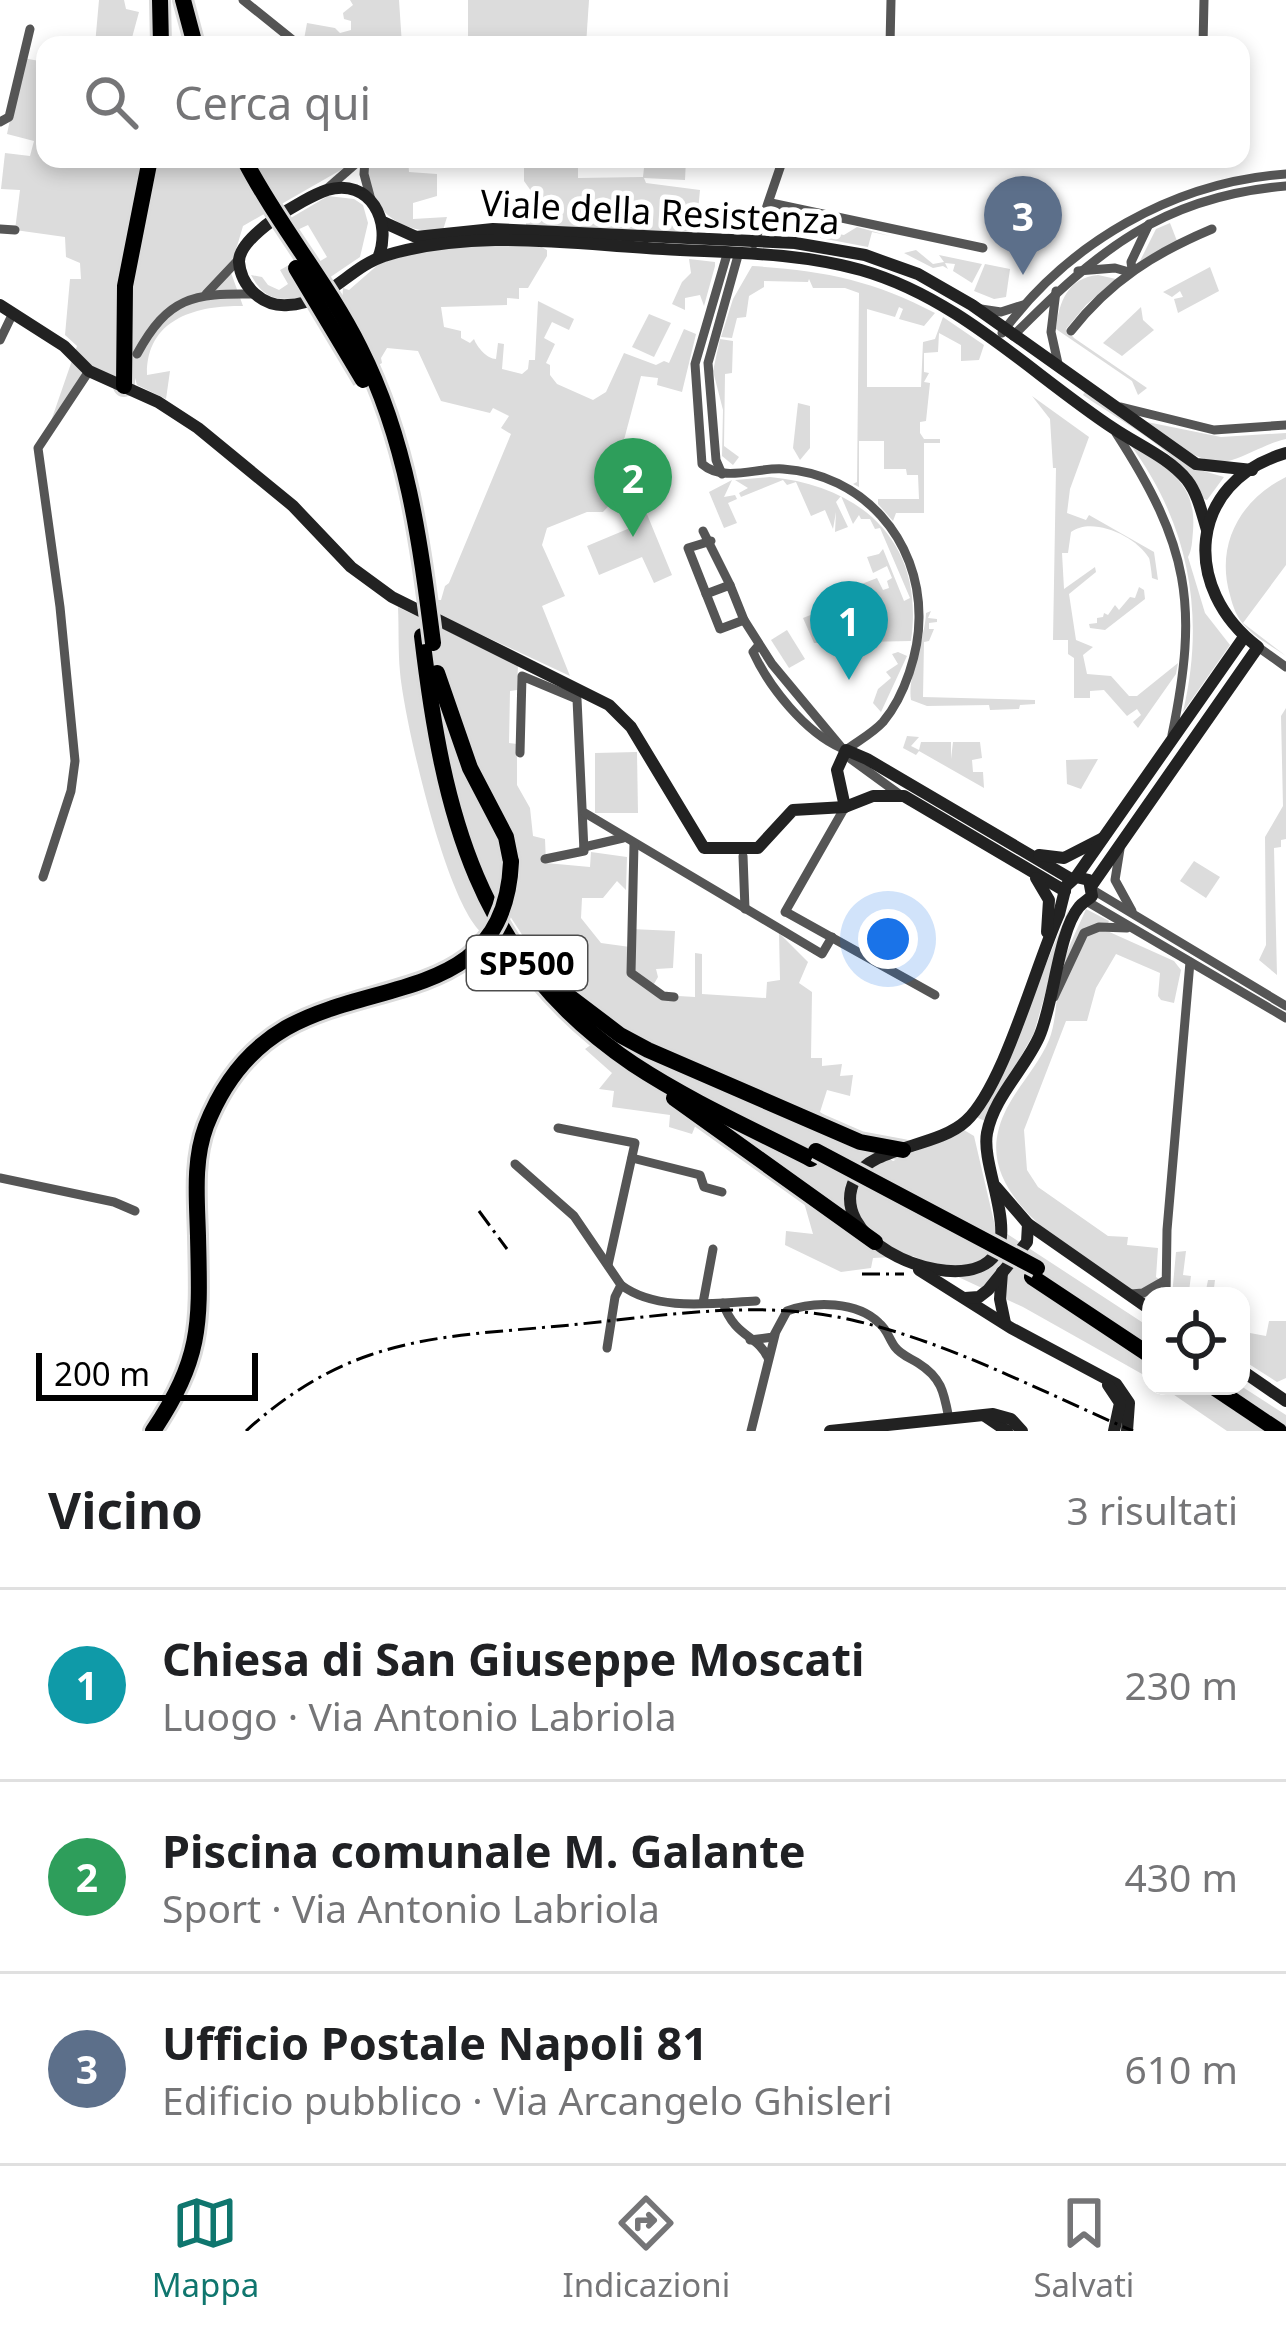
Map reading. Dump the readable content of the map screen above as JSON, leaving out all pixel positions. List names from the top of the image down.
{
  "streets": {
    "highway": ["SP500"],
    "street": ["Viale della Resistenza"]
  },
  "scale_bar": "200 m",
  "page": {
    "search": "Cerca qui",
    "pins": ["3", "2", "1"],
    "scale": "200 m",
    "heading": ["Vicino", "3 risultati"],
    "list": [
      {
        "mark": "1",
        "name": "Chiesa di San Giuseppe Moscati",
        "note": "Luogo · Via Antonio Labriola",
        "value": "230 m"
      },
      {
        "mark": "2",
        "name": "Piscina comunale M. Galante",
        "note": "Sport · Via Antonio Labriola",
        "value": "430 m"
      },
      {
        "mark": "3",
        "name": "Ufficio Postale Napoli 81",
        "note": "Edificio pubblico · Via Arcangelo Ghisleri",
        "value": "610 m"
      }
    ],
    "nav": ["Mappa", "Indicazioni", "Salvati"]
  }
}
